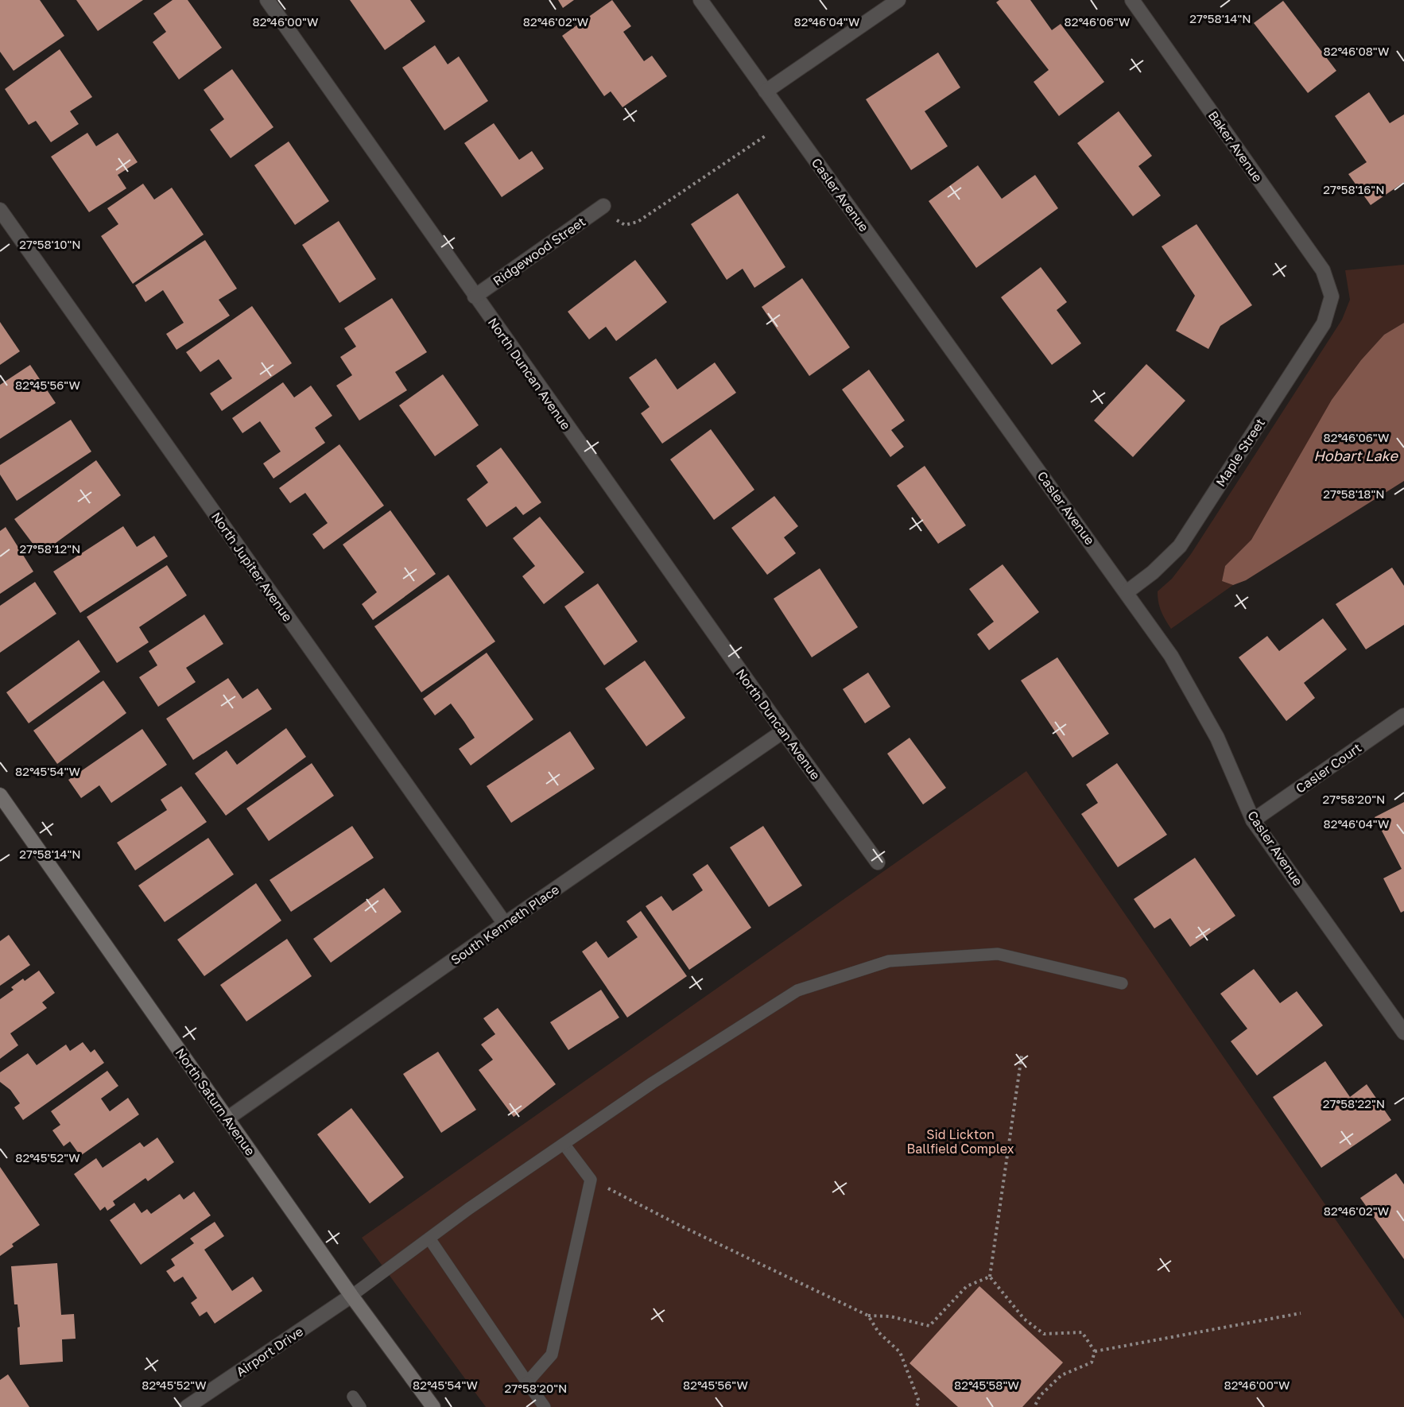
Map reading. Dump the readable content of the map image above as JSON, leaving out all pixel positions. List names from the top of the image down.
{
  "streets": {
    "street": [
      "Baker Avenue",
      "Casler Avenue",
      "Ridgewood Street",
      "North Duncan Avenue",
      "Maple Street",
      "North Jupiter Avenue",
      "Casler Court",
      "South Kenneth Place",
      "North Saturn Avenue",
      "Airport Drive"
    ]
  },
  "crossings": [
    ["Baker Avenue", "Maple Street"],
    ["Casler Avenue", "Maple Street"],
    ["Casler Avenue", "Casler Court"],
    ["Ridgewood Street", "North Duncan Avenue"],
    ["North Duncan Avenue", "South Kenneth Place"],
    ["North Jupiter Avenue", "South Kenneth Place"],
    ["South Kenneth Place", "North Saturn Avenue"],
    ["North Saturn Avenue", "Airport Drive"]
  ],
  "water": ["Hobart Lake"],
  "parks": ["Sid Lickton Ballfield Complex"],
  "coordinates": [
    "27°58'14\"N",
    "82°46'00\"W",
    "82°46'02\"W",
    "82°46'04\"W",
    "82°46'06\"W",
    "82°46'08\"W",
    "27°58'16\"N",
    "27°58'10\"N",
    "82°45'56\"W",
    "27°58'18\"N",
    "27°58'12\"N",
    "82°45'54\"W",
    "27°58'20\"N",
    "27°58'22\"N",
    "82°45'52\"W",
    "82°45'58\"W"
  ]
}
